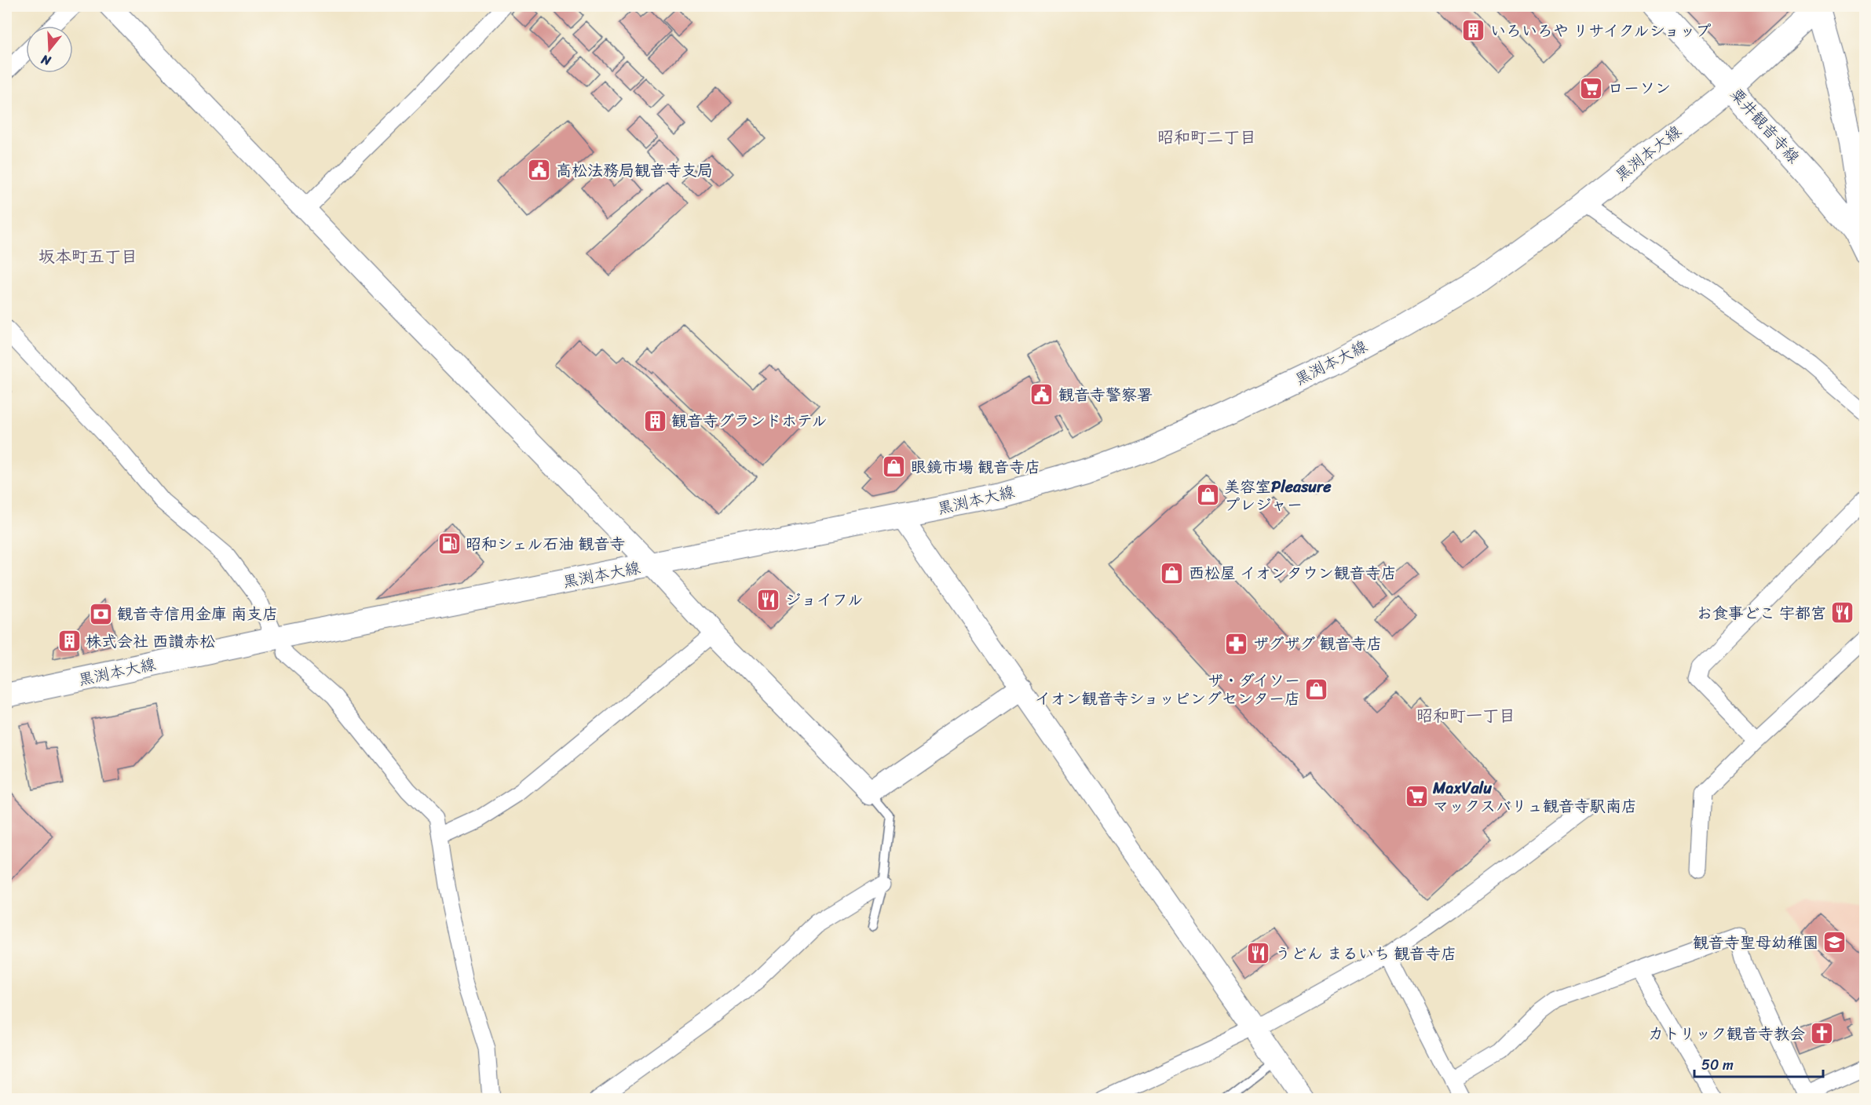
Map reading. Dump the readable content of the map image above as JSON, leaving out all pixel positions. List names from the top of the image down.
{
  "streets": {
    "main road": ["粟井観音寺線", "黒渕本大線"]
  },
  "crossings": [
    ["粟井観音寺線", "黒渕本大線"]
  ],
  "districts": ["昭和町二丁目", "坂本町五丁目", "昭和町一丁目"],
  "places": {
    "building": ["いろいろや リサイクルショップ", "観音寺グランドホテル", "株式会社 西讃赤松"],
    "supermarket": ["ローソン", "MaxValu マックスバリュ観音寺駅南店"],
    "public building": ["高松法務局観音寺支局", "観音寺警察署"],
    "shop": [
      "眼鏡市場 観音寺店",
      "美容室Pleasure プレジャー",
      "西松屋 イオンタウン観音寺店",
      "ザ・ダイソー イオン観音寺ショッピングセンター店"
    ],
    "fuel station": ["昭和シェル石油 観音寺"],
    "restaurant": ["ジョイフル", "お食事どこ 宇都宮", "うどん まるいち 観音寺店"],
    "bank": ["観音寺信用金庫 南支店"],
    "pharmacy": ["ザグザグ 観音寺店"],
    "school or university": ["観音寺聖母幼稚園"],
    "church": ["カトリック観音寺教会"]
  },
  "scale_bar": "50 m",
  "north": "bottom"
}
